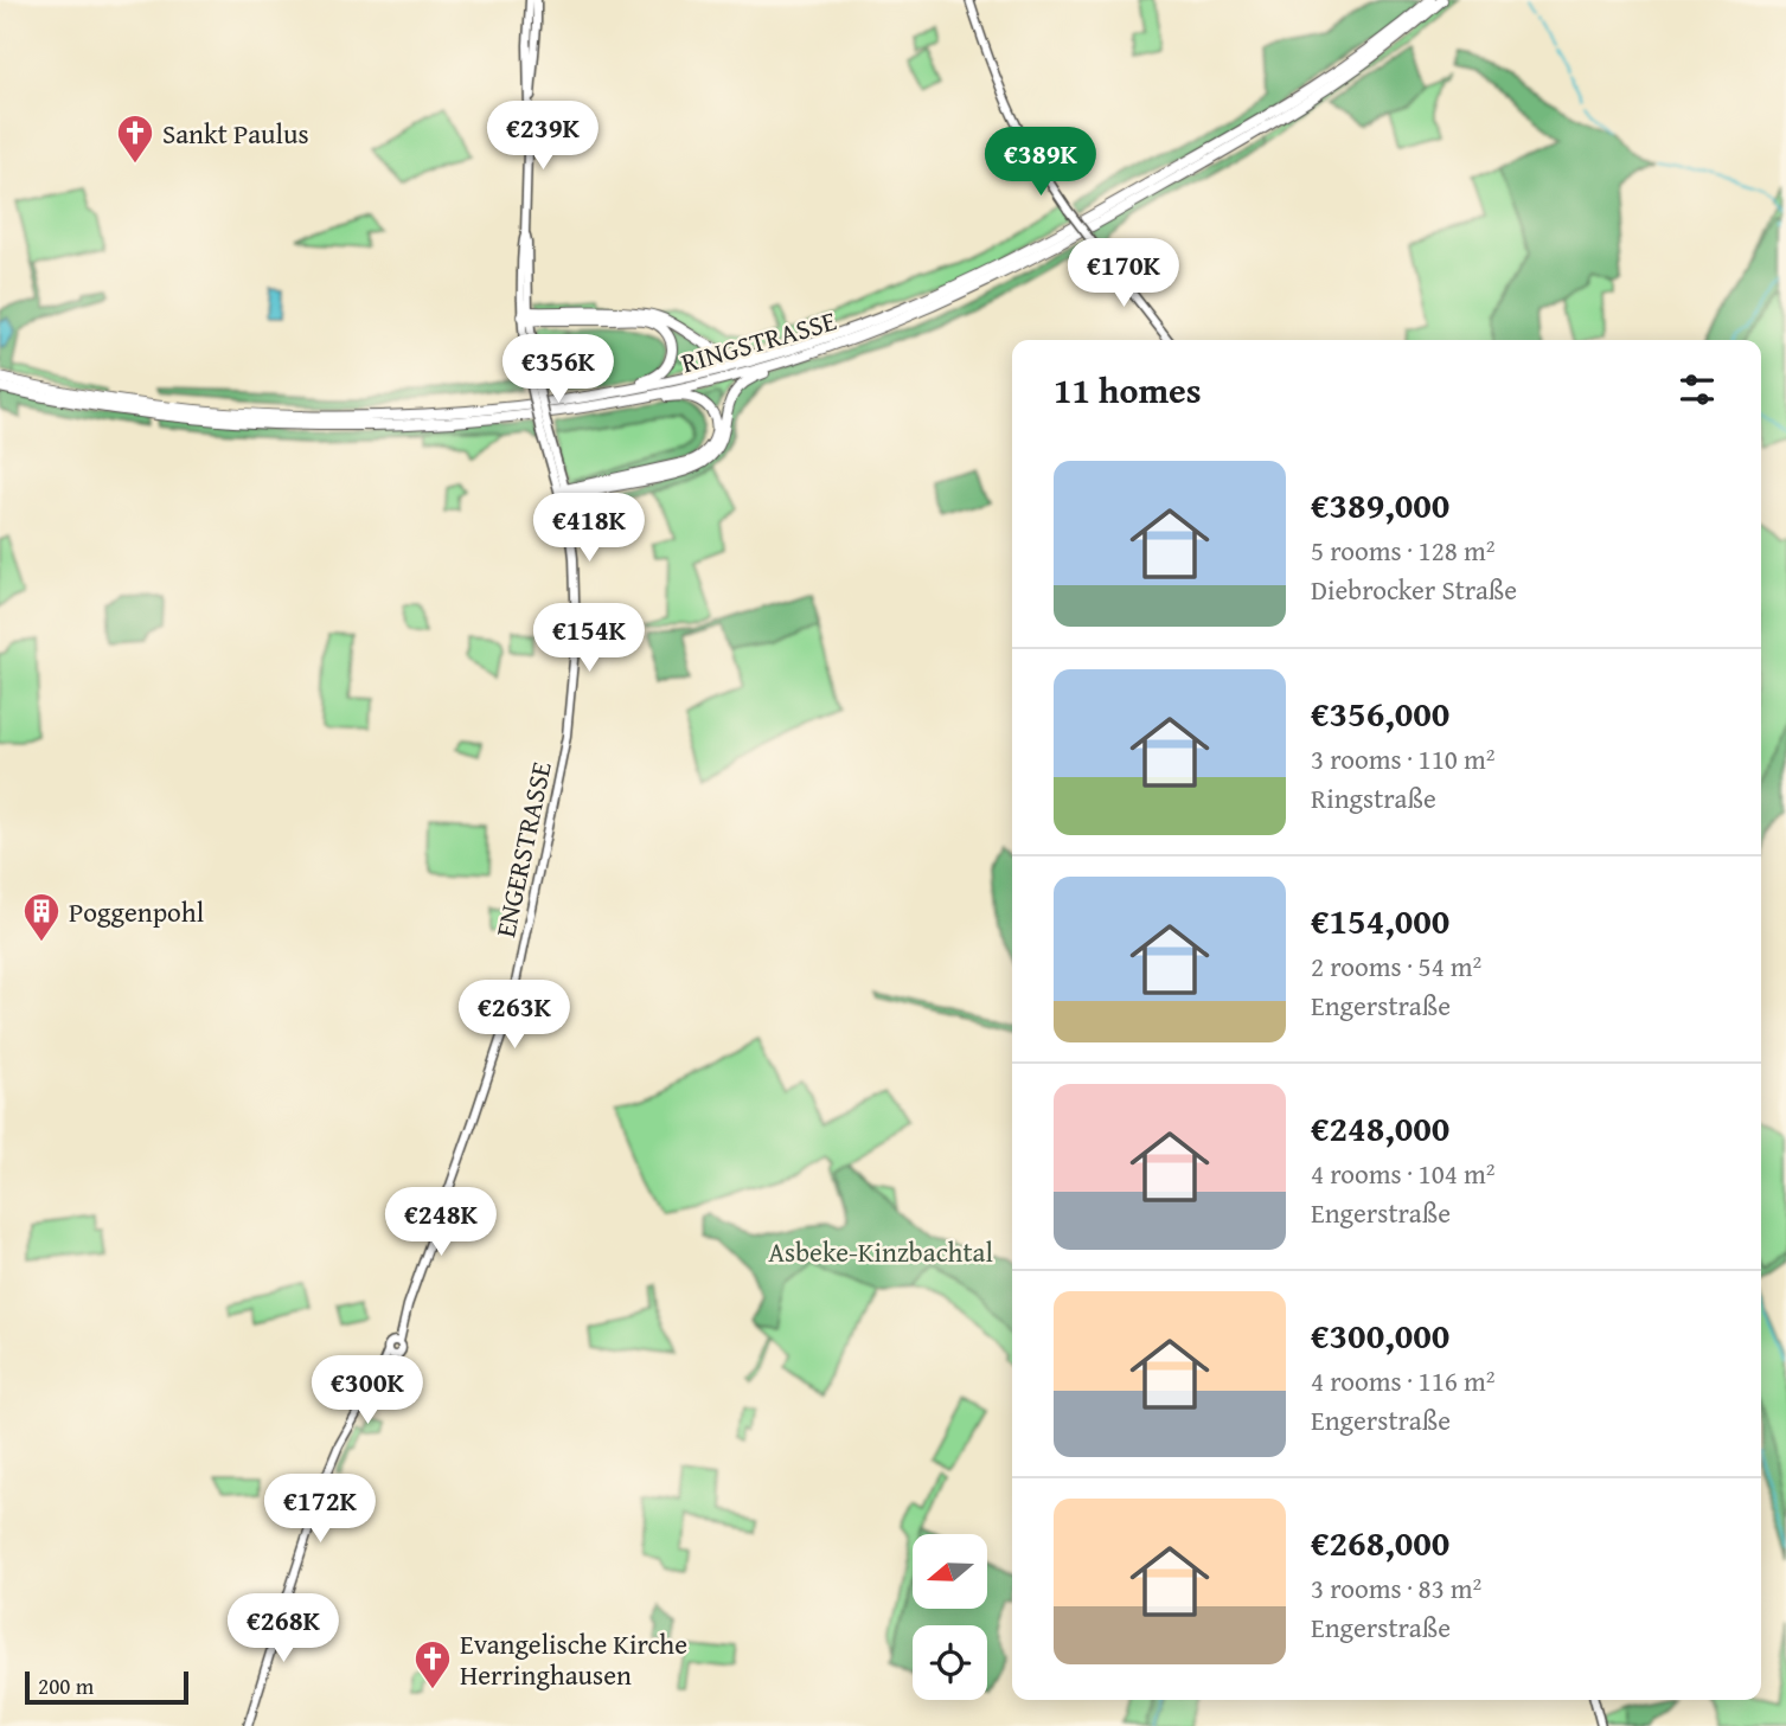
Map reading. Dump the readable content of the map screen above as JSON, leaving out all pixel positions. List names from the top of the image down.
{
  "streets": {
    "highway": ["RINGSTRASSE"],
    "main road": ["ENGERSTRASSE"]
  },
  "parks": ["Asbeke-Kinzbachtal"],
  "places": {
    "church": ["Sankt Paulus", "Evangelische Kirche Herringhausen"],
    "building": ["Poggenpohl"]
  },
  "scale_bar": "200 m",
  "north": "left",
  "page": {
    "price": [
      "€239K",
      "€389K",
      "€170K",
      "€356K",
      "€418K",
      "€154K",
      "€263K",
      "€248K",
      "€300K",
      "€172K",
      "€268K"
    ],
    "heading": "11 homes",
    "list": [
      {
        "name": "€389,000",
        "note": "5 rooms · 128 m² · Diebrocker Straße"
      },
      {
        "name": "€356,000",
        "note": "3 rooms · 110 m² · Ringstraße"
      },
      {
        "name": "€154,000",
        "note": "2 rooms · 54 m² · Engerstraße"
      },
      {
        "name": "€248,000",
        "note": "4 rooms · 104 m² · Engerstraße"
      },
      {
        "name": "€300,000",
        "note": "4 rooms · 116 m² · Engerstraße"
      },
      {
        "name": "€268,000",
        "note": "3 rooms · 83 m² · Engerstraße"
      }
    ],
    "scale": "200 m"
  }
}
